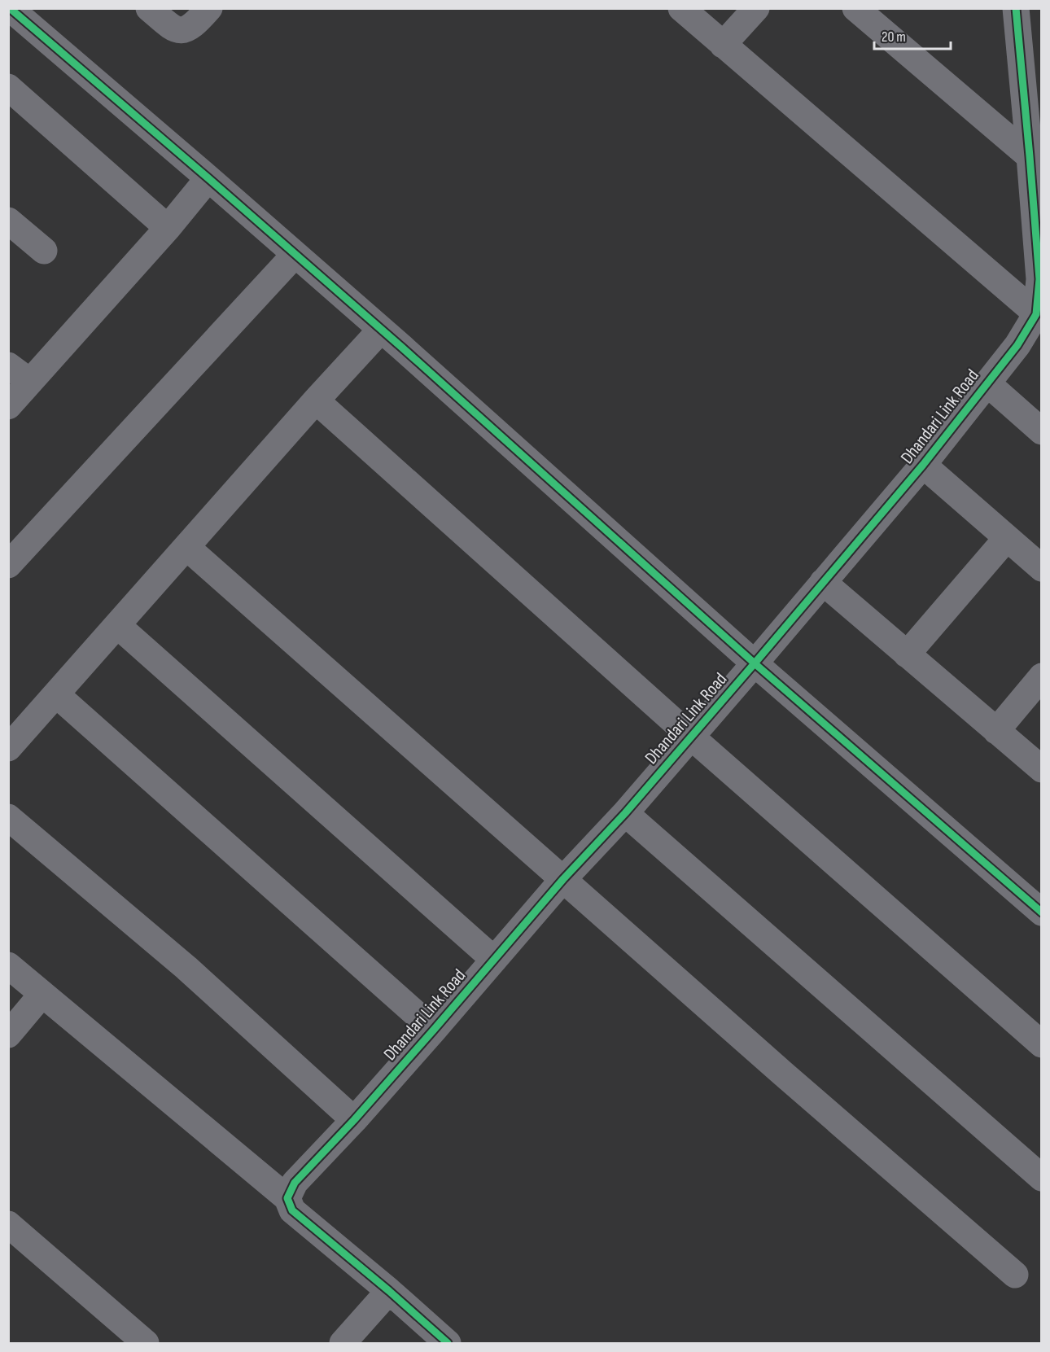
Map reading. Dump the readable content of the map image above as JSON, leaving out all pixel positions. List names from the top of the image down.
{
  "streets": {
    "street": ["Dhandari Link Road"]
  },
  "scale_bar": "20 m"
}
